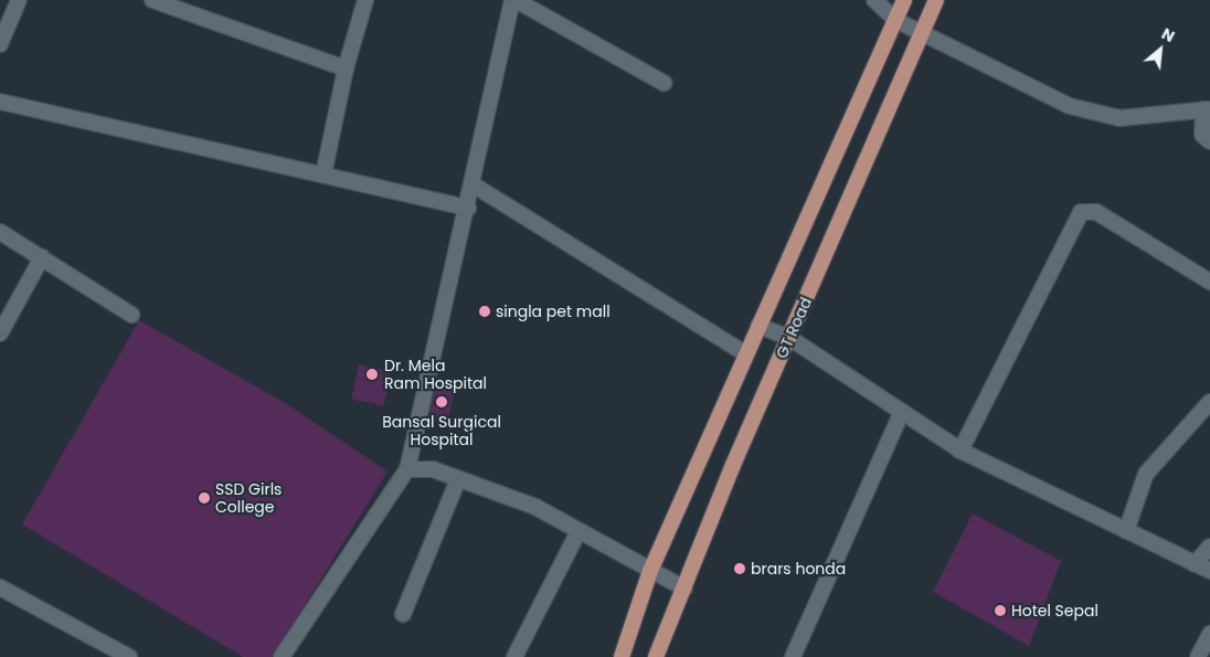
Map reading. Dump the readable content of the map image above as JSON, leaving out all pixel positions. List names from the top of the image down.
{
  "streets": {
    "main road": ["GT Road"]
  },
  "places": [
    "singla pet mall",
    "Dr. Mela Ram Hospital",
    "Bansal Surgical Hospital",
    "SSD Girls College",
    "brars honda",
    "Hotel Sepal"
  ],
  "north": "top right"
}
